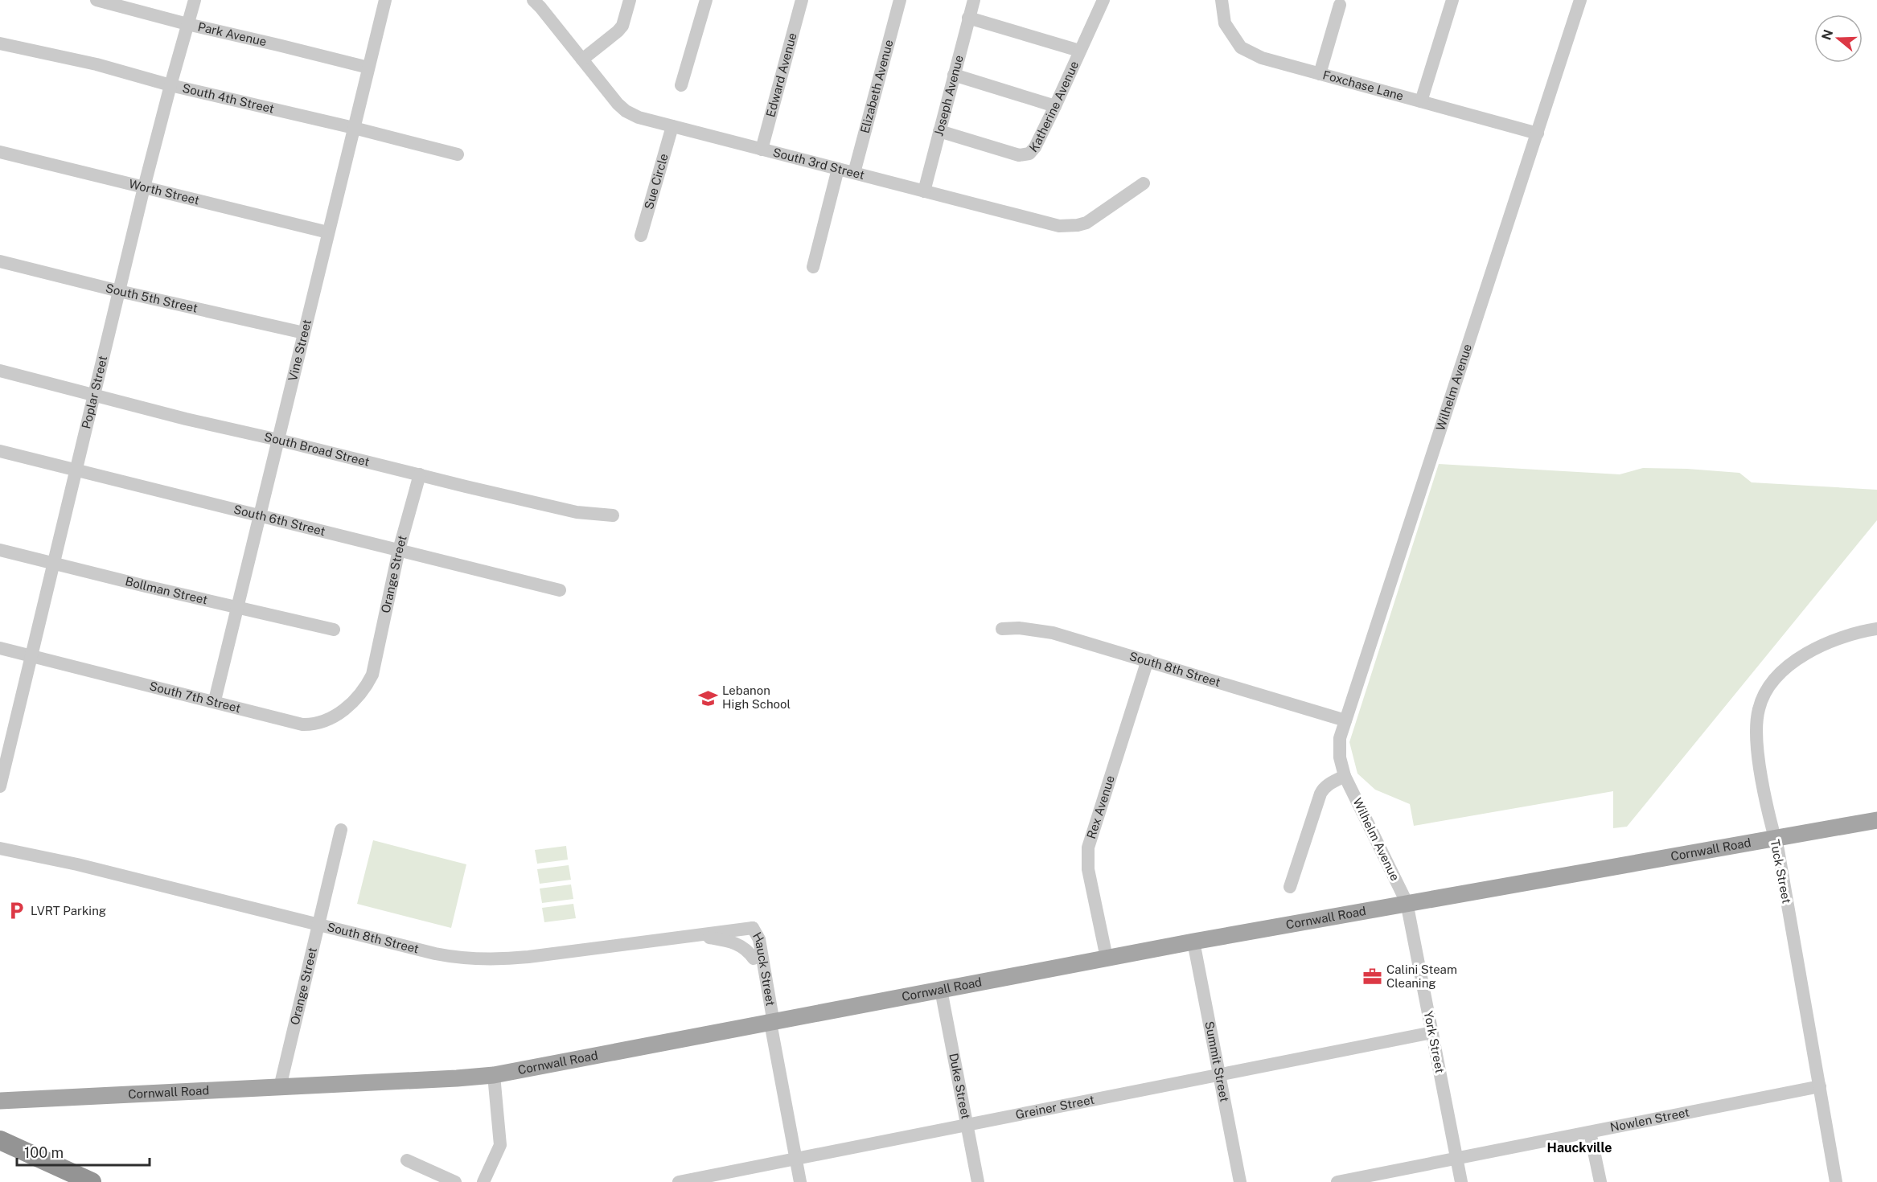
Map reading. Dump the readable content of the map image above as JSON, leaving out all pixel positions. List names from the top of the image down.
{
  "streets": {
    "main road": ["Cornwall Road"],
    "street": [
      "Park Avenue",
      "Edward Avenue",
      "Elizabeth Avenue",
      "Foxchase Lane",
      "Joseph Avenue",
      "South 4th Street",
      "Katherine Avenue",
      "South 3rd Street",
      "Sue Circle",
      "Worth Street",
      "South 5th Street",
      "Vine Street",
      "Wilhelm Avenue",
      "Poplar Street",
      "South Broad Street",
      "South 6th Street",
      "Orange Street",
      "Bollman Street",
      "South 8th Street",
      "South 7th Street",
      "Rex Avenue",
      "Tuck Street",
      "Hauck Street",
      "York Street",
      "Summit Street",
      "Duke Street",
      "Greiner Street",
      "Nowlen Street"
    ]
  },
  "crossings": [
    ["Park Avenue", "Vine Street"],
    ["Park Avenue", "Poplar Street"],
    ["Edward Avenue", "South 3rd Street"],
    ["Elizabeth Avenue", "South 3rd Street"],
    ["Foxchase Lane", "Wilhelm Avenue"],
    ["Joseph Avenue", "Katherine Avenue"],
    ["Joseph Avenue", "South 3rd Street"],
    ["South 4th Street", "Vine Street"],
    ["South 4th Street", "Poplar Street"],
    ["South 3rd Street", "Sue Circle"],
    ["Worth Street", "Vine Street"],
    ["Worth Street", "Poplar Street"],
    ["South 5th Street", "Vine Street"],
    ["South 5th Street", "Poplar Street"],
    ["Vine Street", "South Broad Street"],
    ["Vine Street", "South 6th Street"],
    ["Vine Street", "Bollman Street"],
    ["Vine Street", "South 7th Street"],
    ["Wilhelm Avenue", "South 8th Street"],
    ["Wilhelm Avenue", "Cornwall Road"],
    ["Wilhelm Avenue", "York Street"],
    ["Poplar Street", "South Broad Street"],
    ["Poplar Street", "South 6th Street"],
    ["Poplar Street", "Bollman Street"],
    ["Poplar Street", "South 7th Street"],
    ["South Broad Street", "Orange Street"],
    ["South 6th Street", "Orange Street"],
    ["Orange Street", "South 8th Street"],
    ["Orange Street", "South 7th Street"],
    ["Orange Street", "Cornwall Road"],
    ["South 8th Street", "Rex Avenue"],
    ["South 8th Street", "Hauck Street"],
    ["Rex Avenue", "Cornwall Road"],
    ["Cornwall Road", "Tuck Street"],
    ["Cornwall Road", "Hauck Street"],
    ["Cornwall Road", "York Street"],
    ["Cornwall Road", "Summit Street"],
    ["Cornwall Road", "Duke Street"],
    ["Tuck Street", "Nowlen Street"],
    ["Hauck Street", "Greiner Street"],
    ["York Street", "Greiner Street"],
    ["York Street", "Nowlen Street"],
    ["Summit Street", "Greiner Street"],
    ["Duke Street", "Greiner Street"]
  ],
  "districts": ["Hauckville"],
  "places": {
    "school or university": ["Lebanon High School"],
    "parking": ["LVRT Parking"],
    "office": ["Calini Steam Cleaning"]
  },
  "scale_bar": "100 m",
  "north": "left"
}
